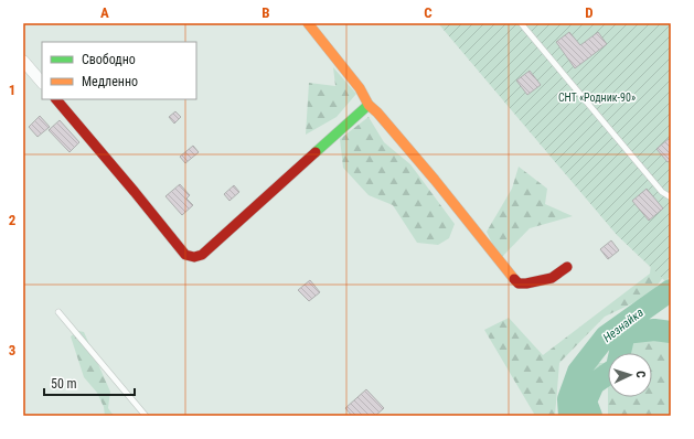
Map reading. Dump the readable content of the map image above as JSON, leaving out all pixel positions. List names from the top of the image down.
{
  "water": ["Незнайка"],
  "parks": ["СНТ «Родник-90»"],
  "legend": ["Свободно", "Медленно"],
  "scale_bar": "50 m",
  "north": "right",
  "grid": {
    "columns": [
      "A",
      "B",
      "C",
      "D"
    ],
    "rows": ["1", "2", "3"]
  }
}
